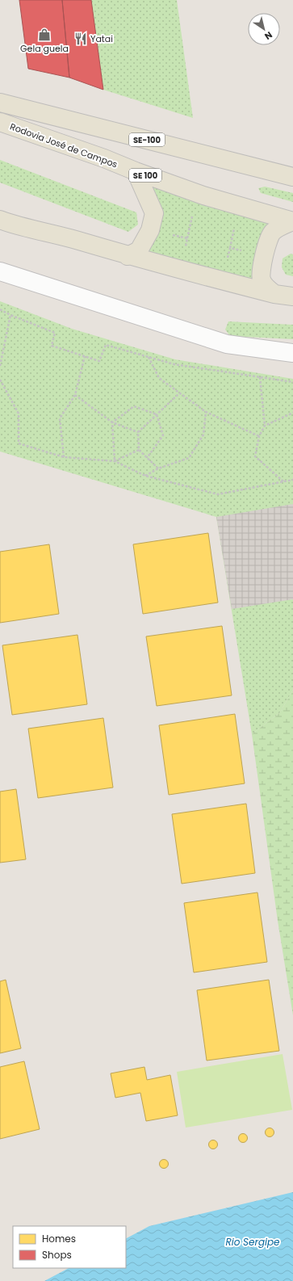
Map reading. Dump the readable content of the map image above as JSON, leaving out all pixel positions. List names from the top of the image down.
{
  "streets": {
    "main road": ["SE-100", "Rodovia José de Campos", "SE 100"]
  },
  "water": ["Rio Sergipe"],
  "places": {
    "shop": ["Gela guela"],
    "restaurant": ["Yatai"]
  },
  "legend": ["Homes", "Shops"],
  "north": "bottom right"
}
